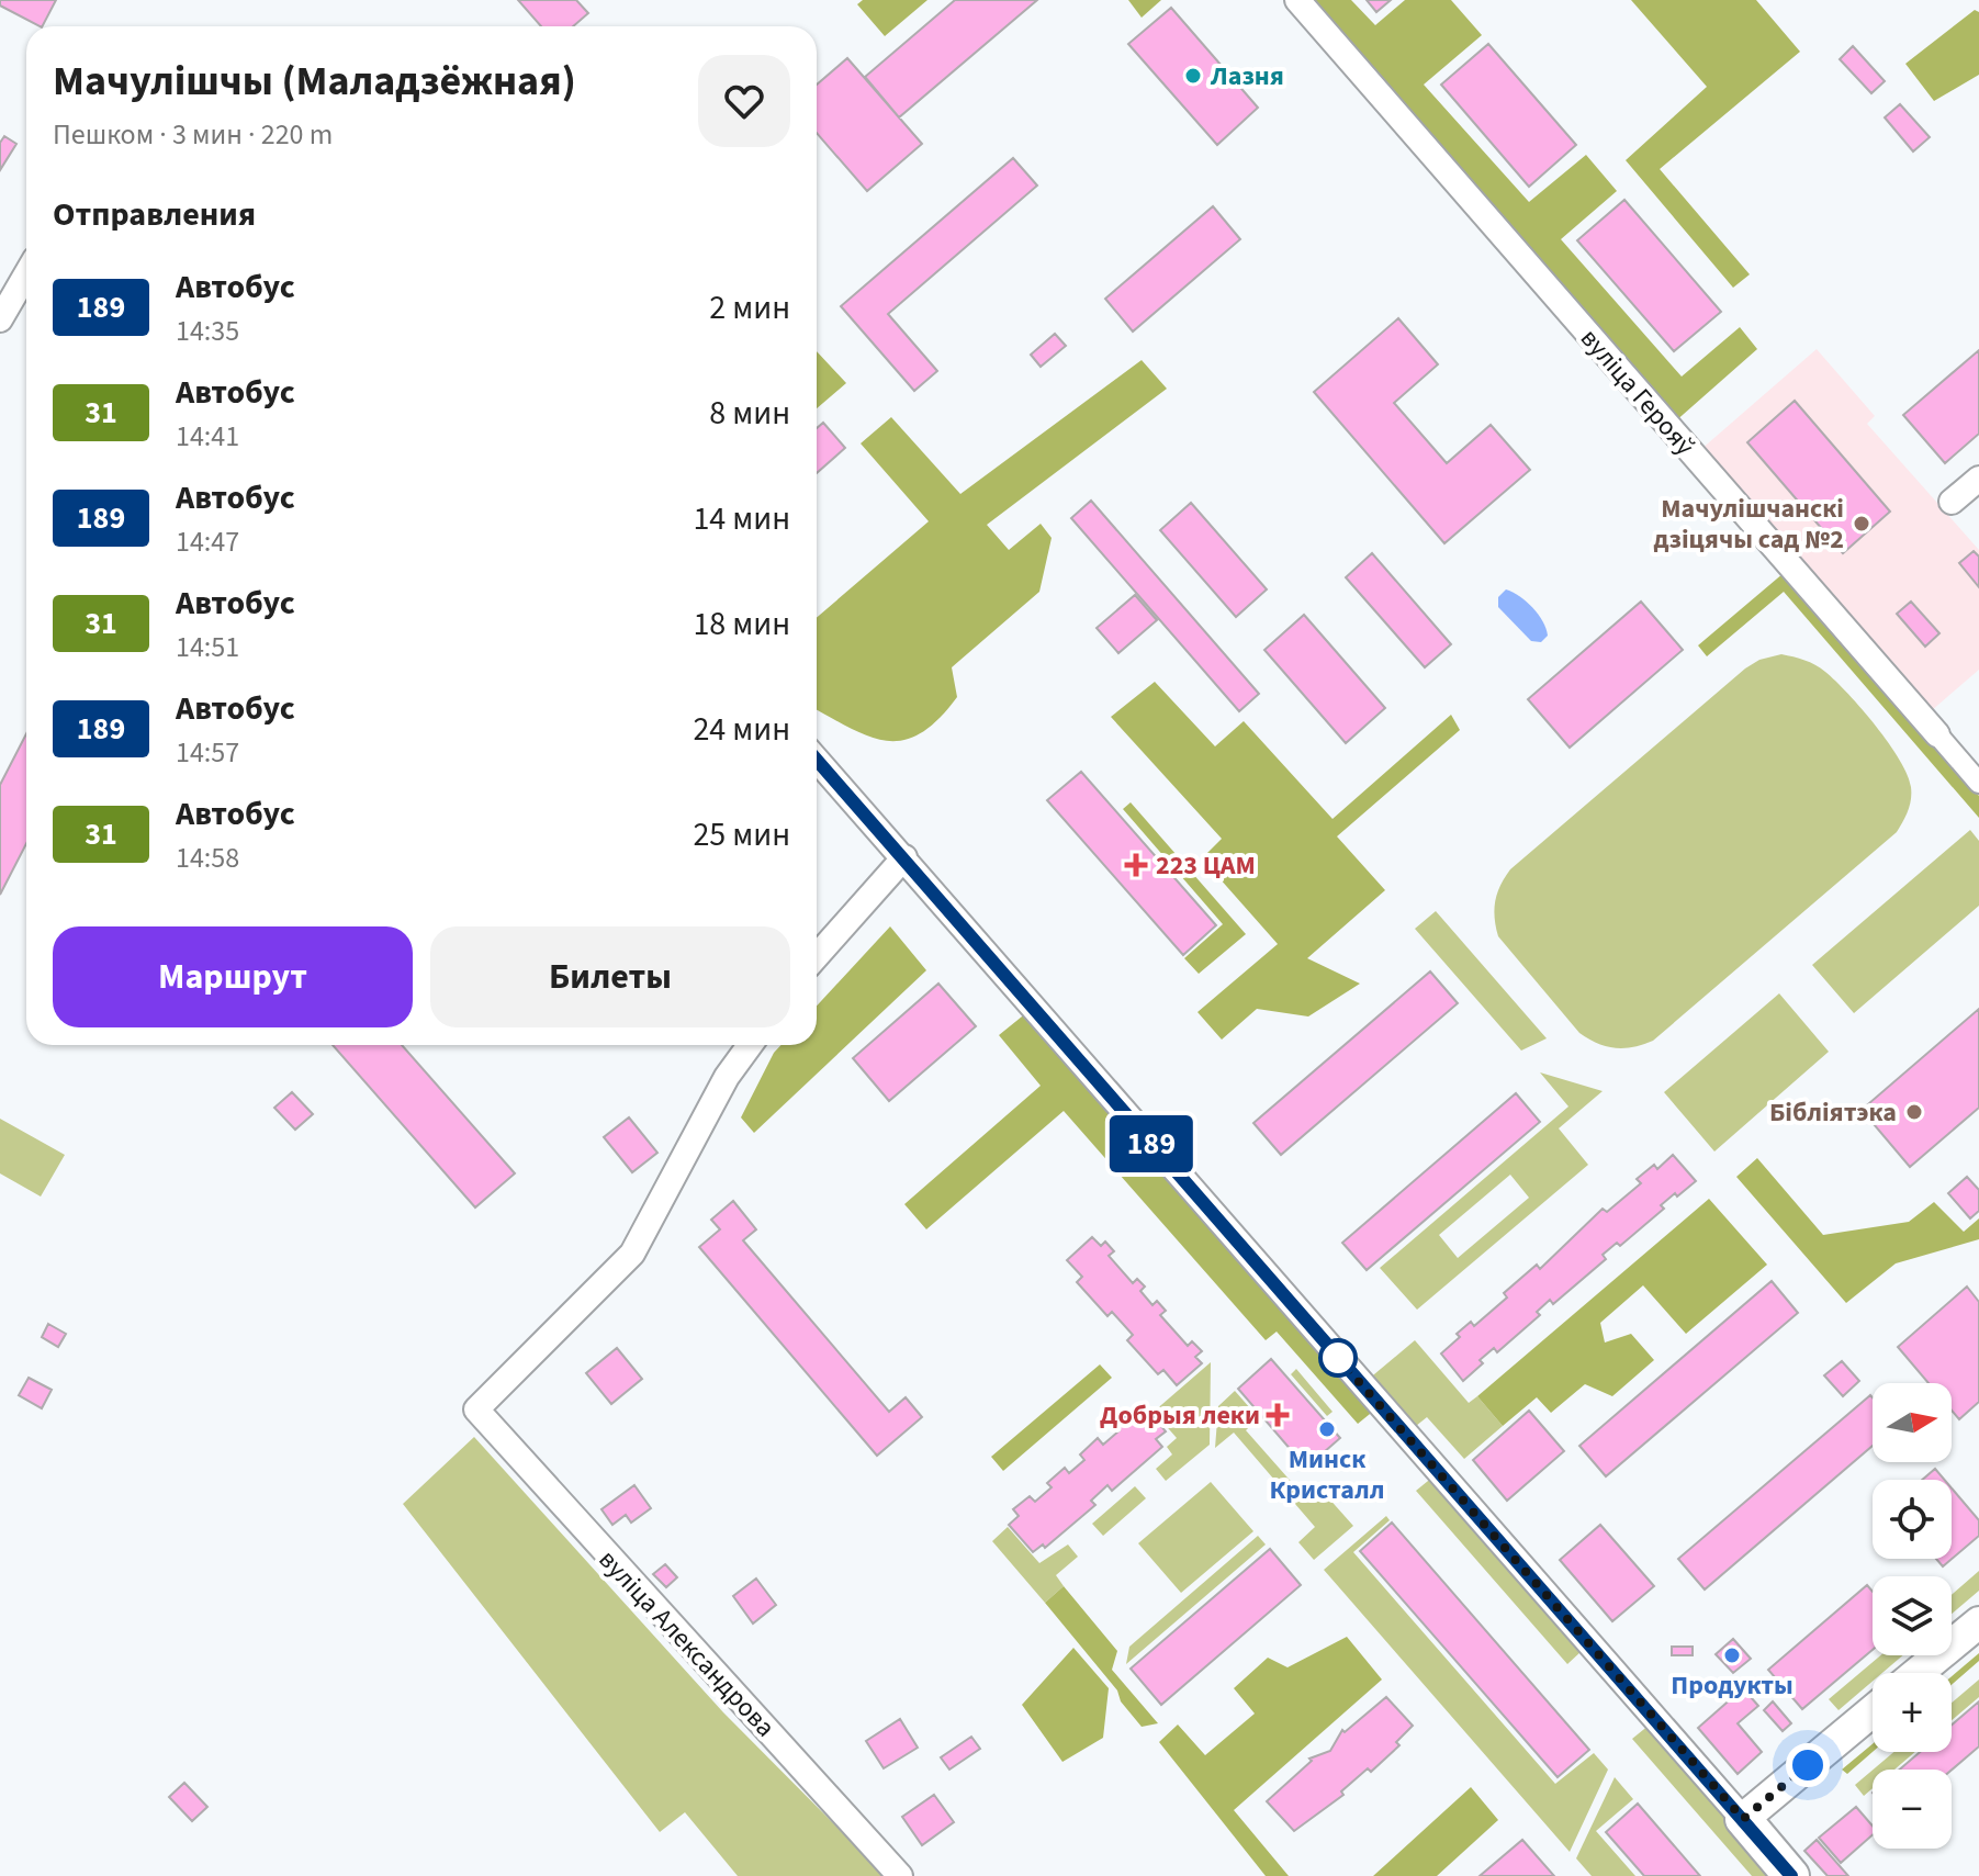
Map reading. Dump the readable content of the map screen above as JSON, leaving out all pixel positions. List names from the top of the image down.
{
  "streets": {
    "street": ["вуліца Герояў", "вуліца Александрова"]
  },
  "places": {
    "other": [
      "Лазня",
      "Мачулішчанскі дзіцячы сад №2",
      "Бібліятэка",
      "Минск Кристалл",
      "Продукты"
    ],
    "health": ["223 ЦAM", "Добрыя леки"]
  },
  "lines": ["bus line 189"],
  "north": "right",
  "page": {
    "on_map": "189",
    "heading": [
      ["Мачулішчы (Маладзёжная)", "Пешком · 3 мин · 220 m"],
      "Отправления"
    ],
    "list": [
      {
        "mark": "189",
        "name": "Автобус",
        "note": "14:35",
        "value": "2 мин"
      },
      {
        "mark": "31",
        "name": "Автобус",
        "note": "14:41",
        "value": "8 мин"
      },
      {
        "mark": "189",
        "name": "Автобус",
        "note": "14:47",
        "value": "14 мин"
      },
      {
        "mark": "31",
        "name": "Автобус",
        "note": "14:51",
        "value": "18 мин"
      },
      {
        "mark": "189",
        "name": "Автобус",
        "note": "14:57",
        "value": "24 мин"
      },
      {
        "mark": "31",
        "name": "Автобус",
        "note": "14:58",
        "value": "25 мин"
      }
    ],
    "buttons": ["Маршрут", "Билеты"],
    "map_buttons": ["+", "−"]
  }
}
